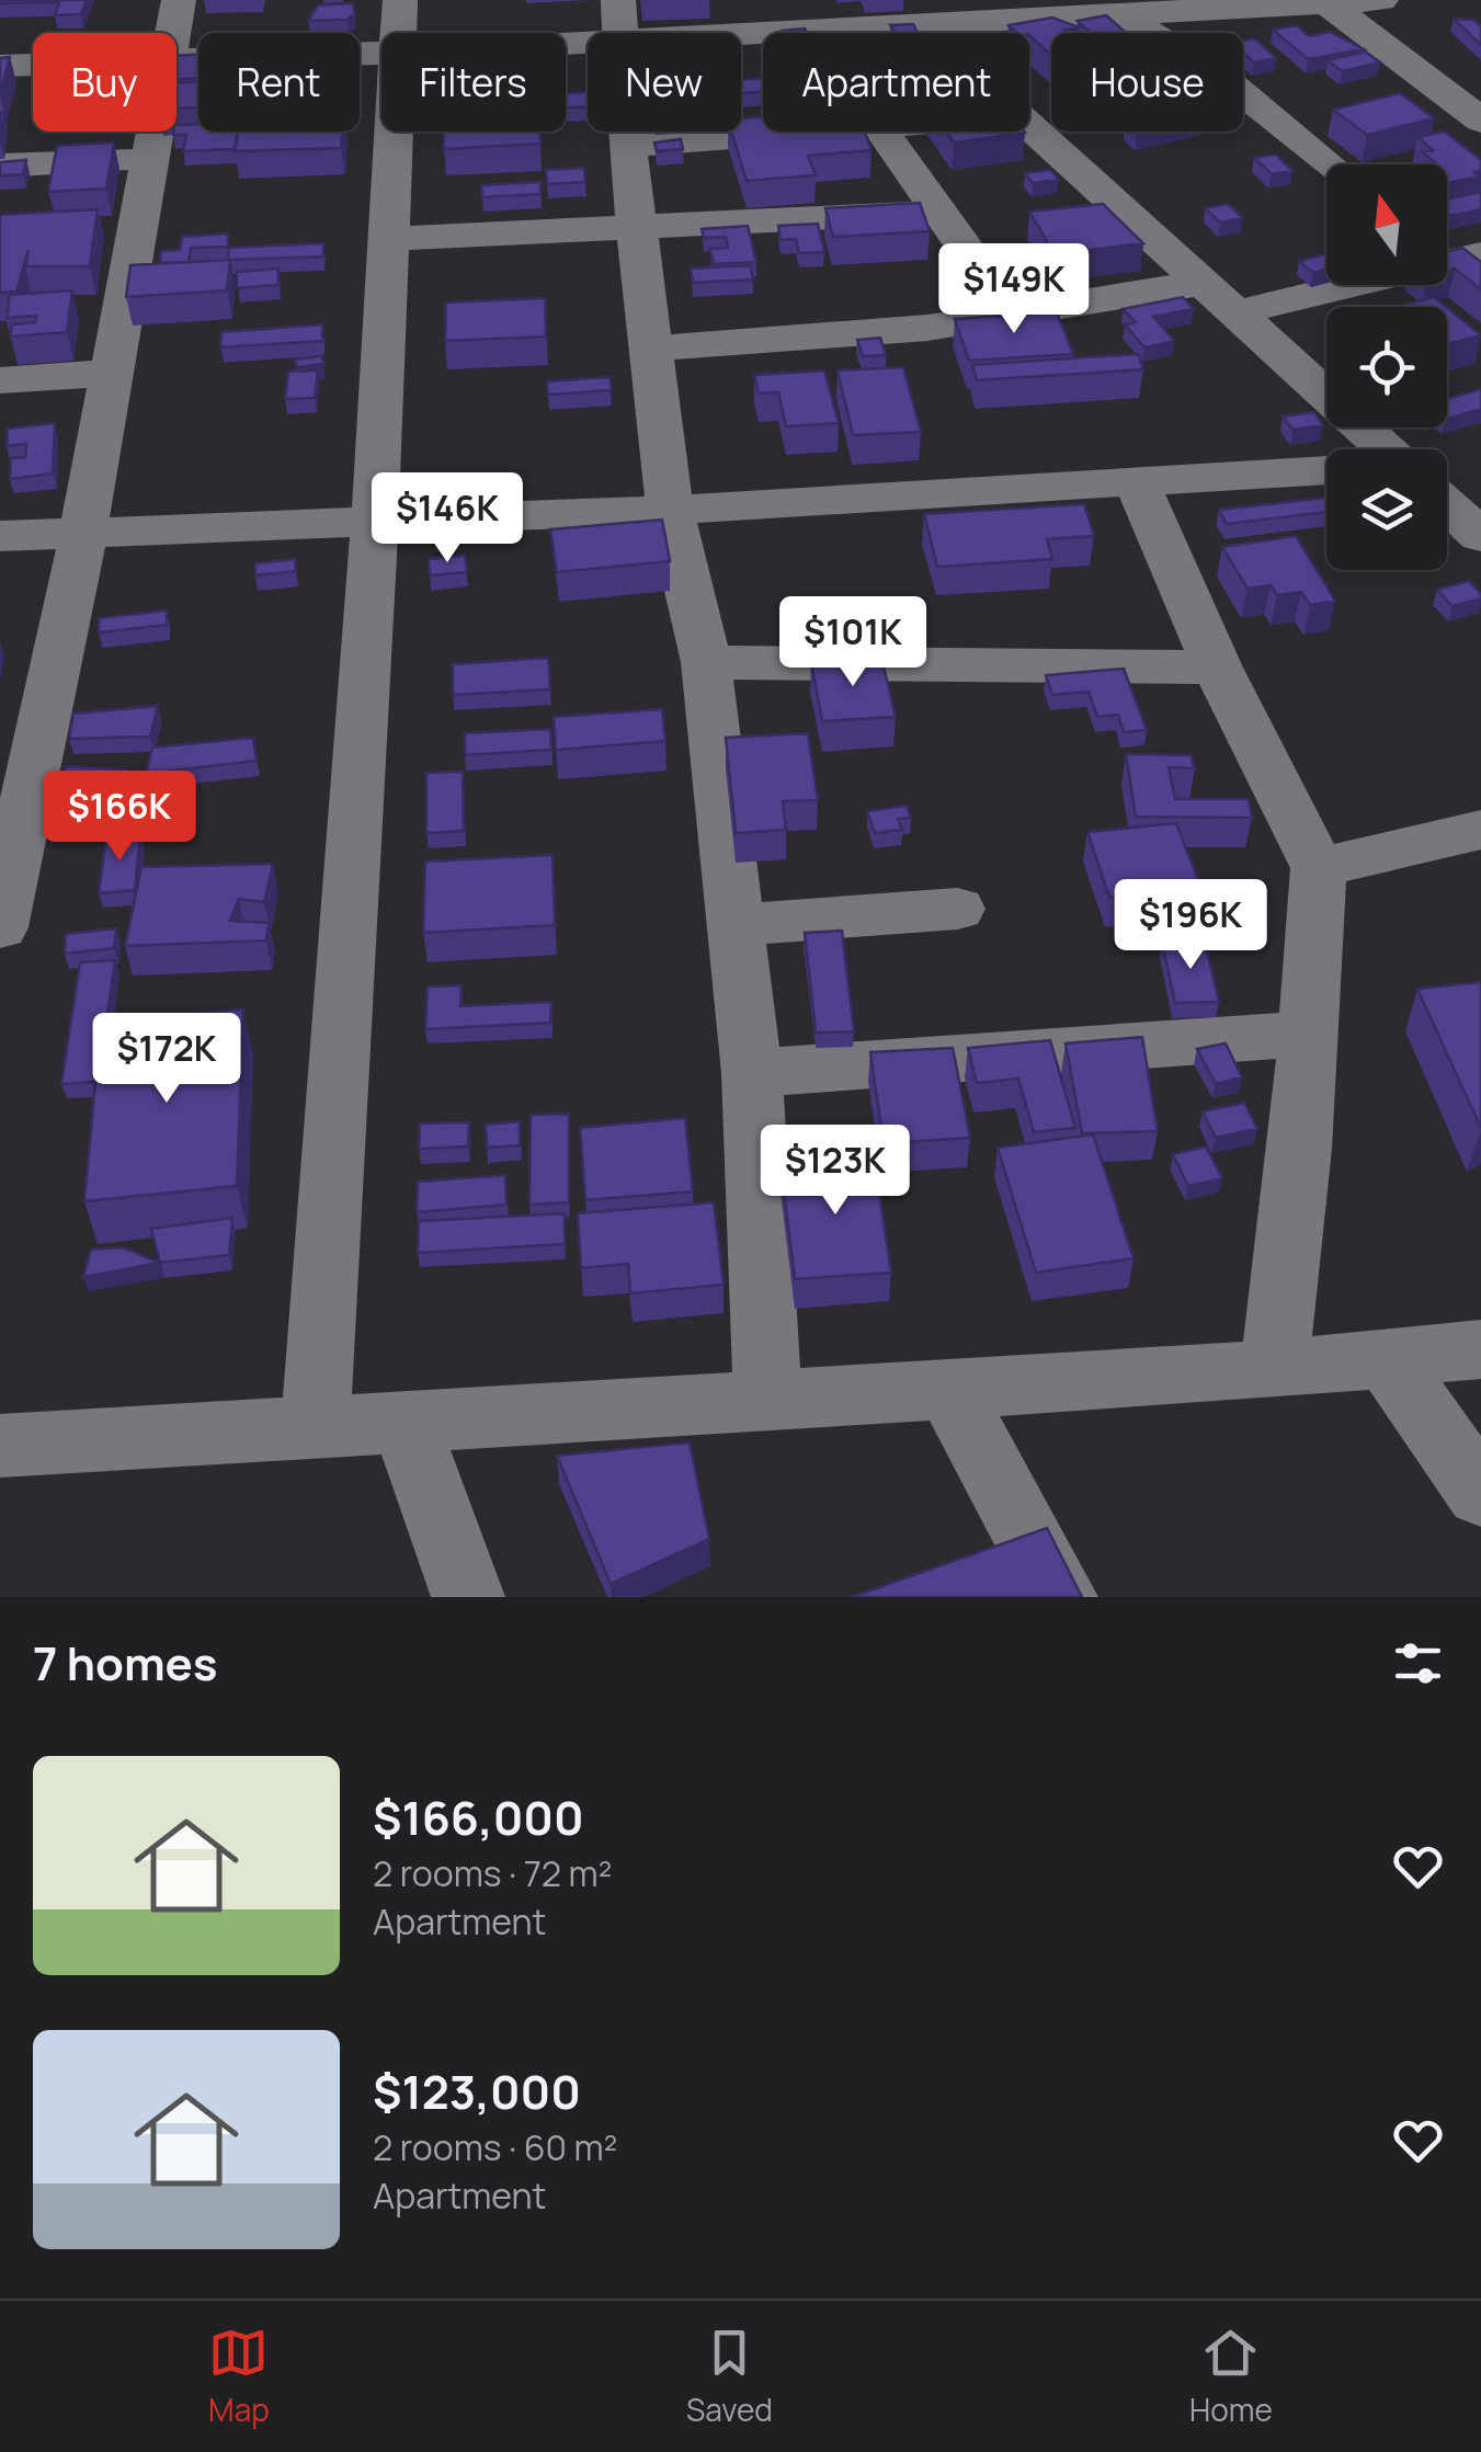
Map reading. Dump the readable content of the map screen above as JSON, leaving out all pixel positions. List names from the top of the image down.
{
  "north": "top",
  "page": {
    "chip": [
      "Buy",
      "Rent",
      "Filters",
      "New",
      "Apartment",
      "House"
    ],
    "price": [
      "$149K",
      "$146K",
      "$101K",
      "$166K",
      "$196K",
      "$172K",
      "$123K"
    ],
    "heading": "7 homes",
    "list": [
      {
        "name": "$166,000",
        "note": "2 rooms · 72 m² · Apartment"
      },
      {
        "name": "$123,000",
        "note": "2 rooms · 60 m² · Apartment"
      }
    ],
    "tabs": ["Map", "Saved", "Home"]
  }
}
